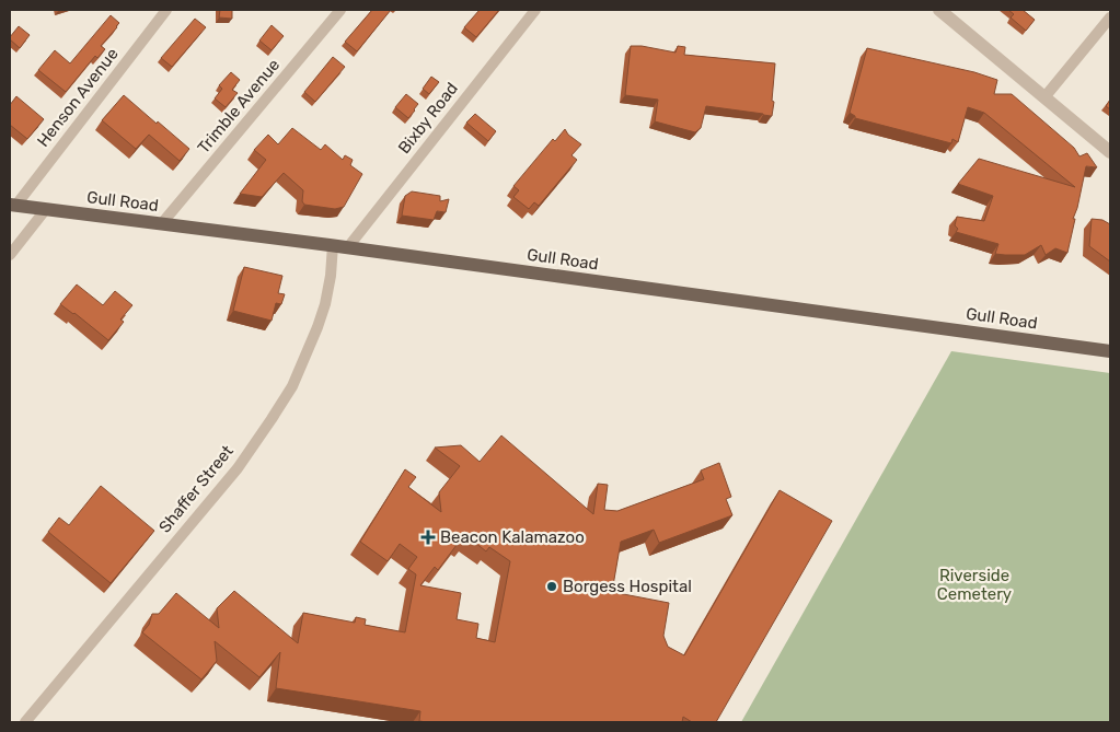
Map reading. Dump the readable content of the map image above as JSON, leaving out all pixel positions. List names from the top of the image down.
{
  "streets": {
    "main road": ["Gull Road"],
    "street": [
      "Henson Avenue",
      "Trimble Avenue",
      "Bixby Road",
      "Shaffer Street"
    ]
  },
  "crossings": [
    ["Henson Avenue", "Gull Road"],
    ["Trimble Avenue", "Gull Road"],
    ["Bixby Road", "Gull Road"],
    ["Gull Road", "Shaffer Street"]
  ],
  "parks": ["Riverside Cemetery"],
  "places": {
    "health": ["Beacon Kalamazoo"],
    "other": ["Borgess Hospital"]
  }
}
